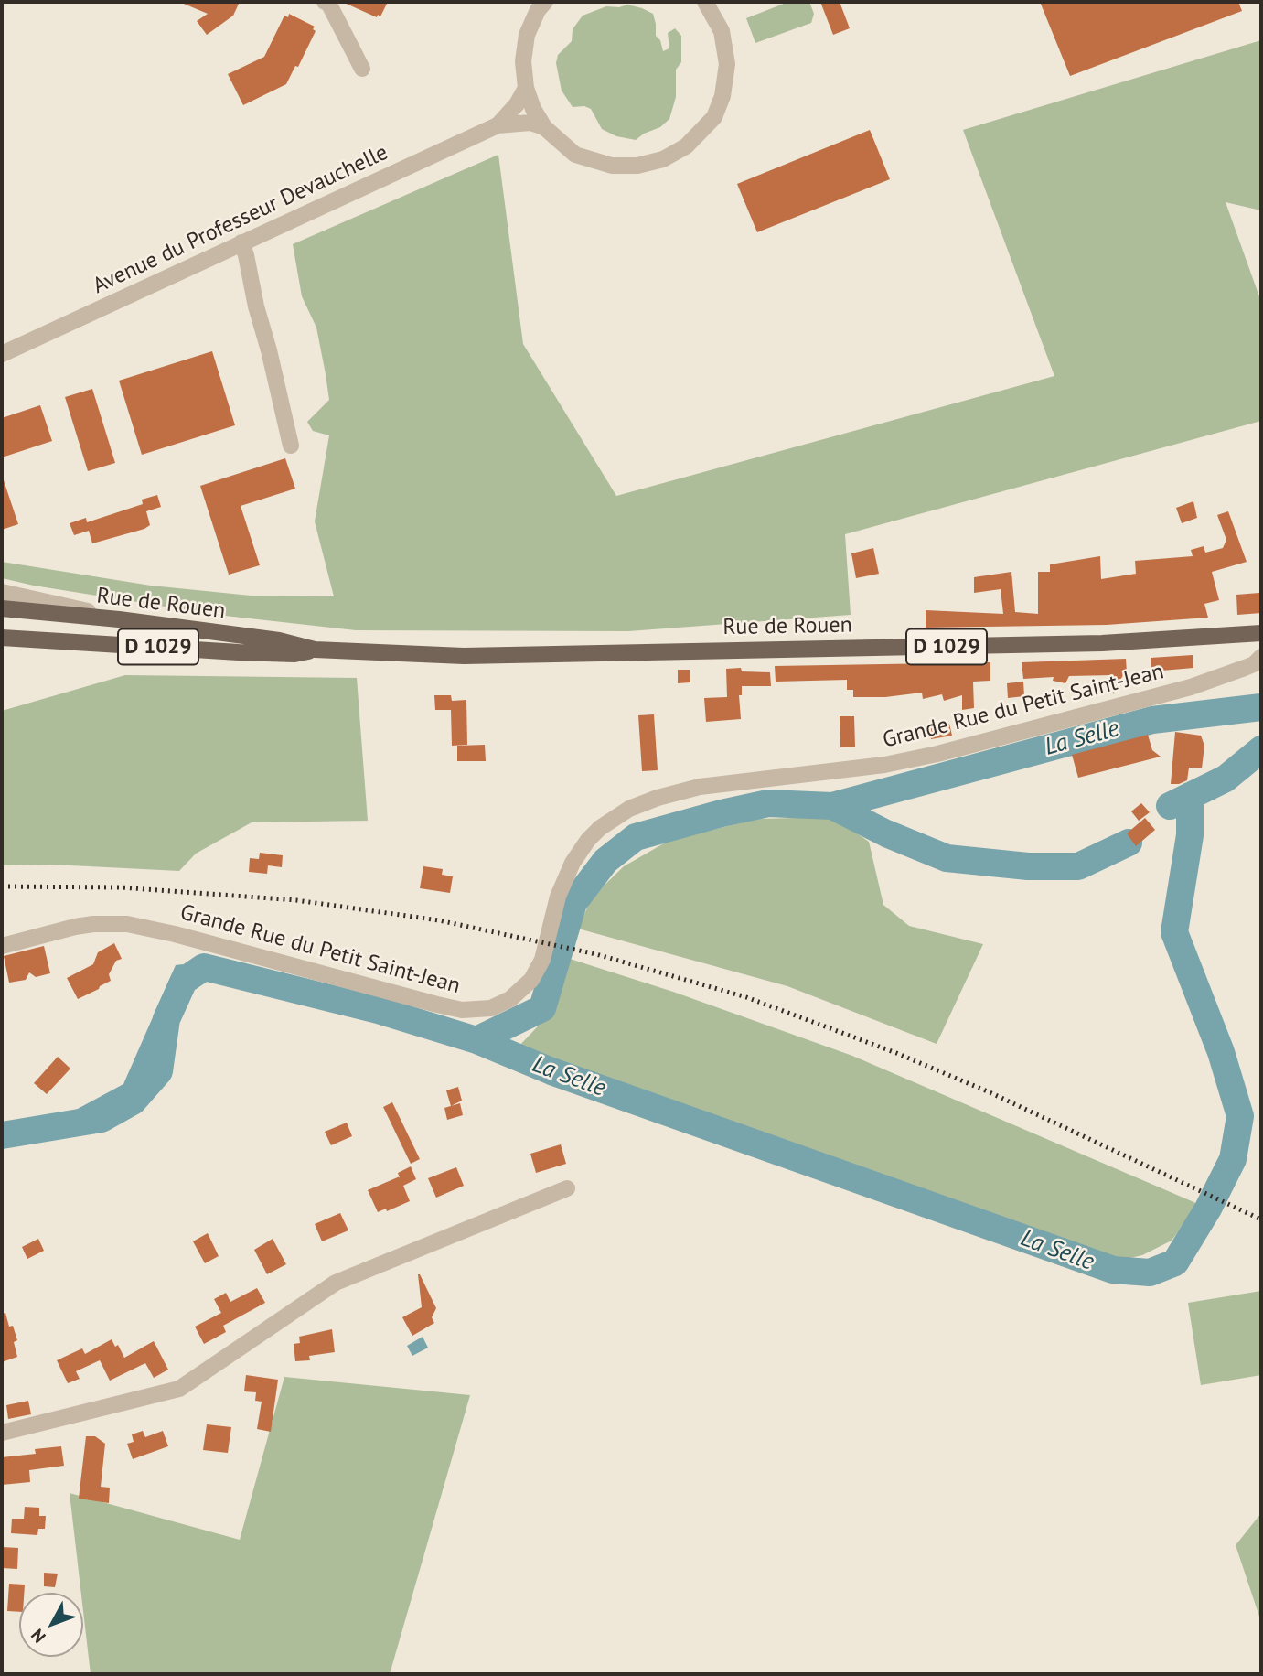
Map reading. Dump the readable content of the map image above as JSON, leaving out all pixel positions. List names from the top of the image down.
{
  "streets": {
    "main road": ["Rue de Rouen", "D 1029"],
    "street": ["Avenue du Professeur Devauchelle", "Grande Rue du Petit Saint-Jean"]
  },
  "water": ["La Selle"],
  "north": "bottom left"
}
